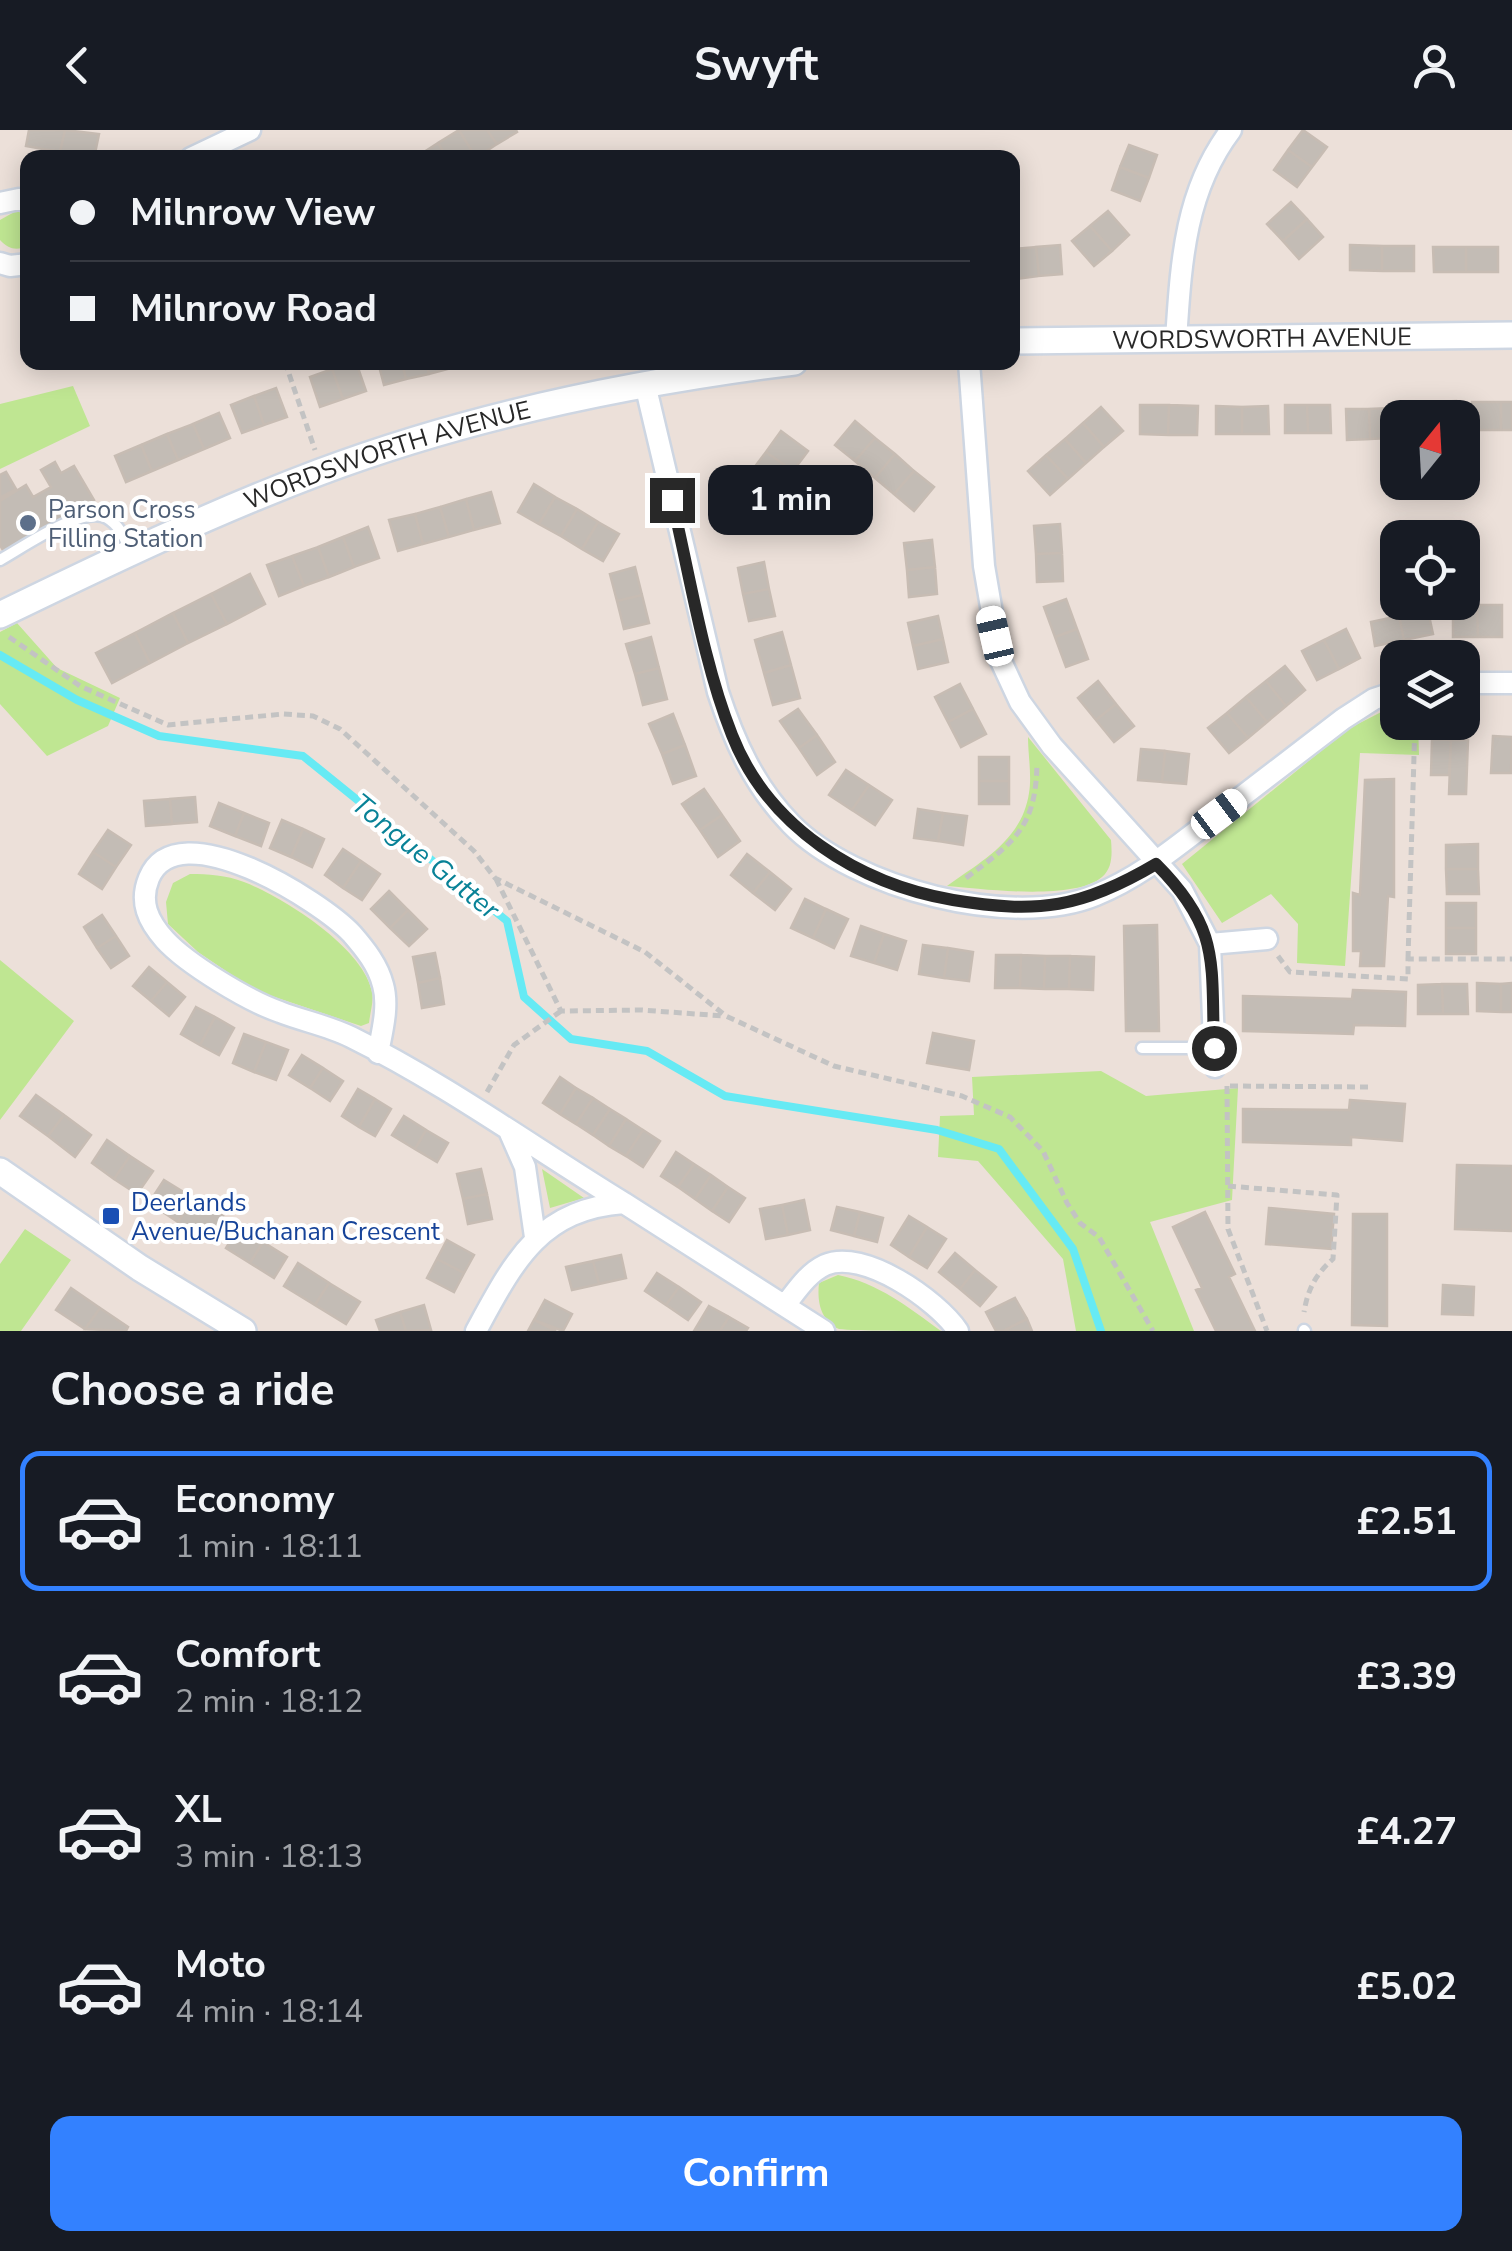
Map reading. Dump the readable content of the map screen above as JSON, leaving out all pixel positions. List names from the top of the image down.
{
  "streets": {
    "street": ["WORDSWORTH AVENUE"]
  },
  "water": ["Tongue Gutter"],
  "places": {
    "other": ["Parson Cross Filling Station"],
    "transit": ["Deerlands Avenue/Buchanan Crescent"]
  },
  "north": "top",
  "page": {
    "header": "Swyft",
    "banner": ["Milnrow View", "Milnrow Road"],
    "bubble": "1 min",
    "heading": "Choose a ride",
    "list": [
      {
        "name": "Economy",
        "note": "1 min · 18:11",
        "value": "£2.51"
      },
      {
        "name": "Comfort",
        "note": "2 min · 18:12",
        "value": "£3.39"
      },
      {
        "name": "XL",
        "note": "3 min · 18:13",
        "value": "£4.27"
      },
      {
        "name": "Moto",
        "note": "4 min · 18:14",
        "value": "£5.02"
      }
    ],
    "buttons": "Confirm"
  }
}
